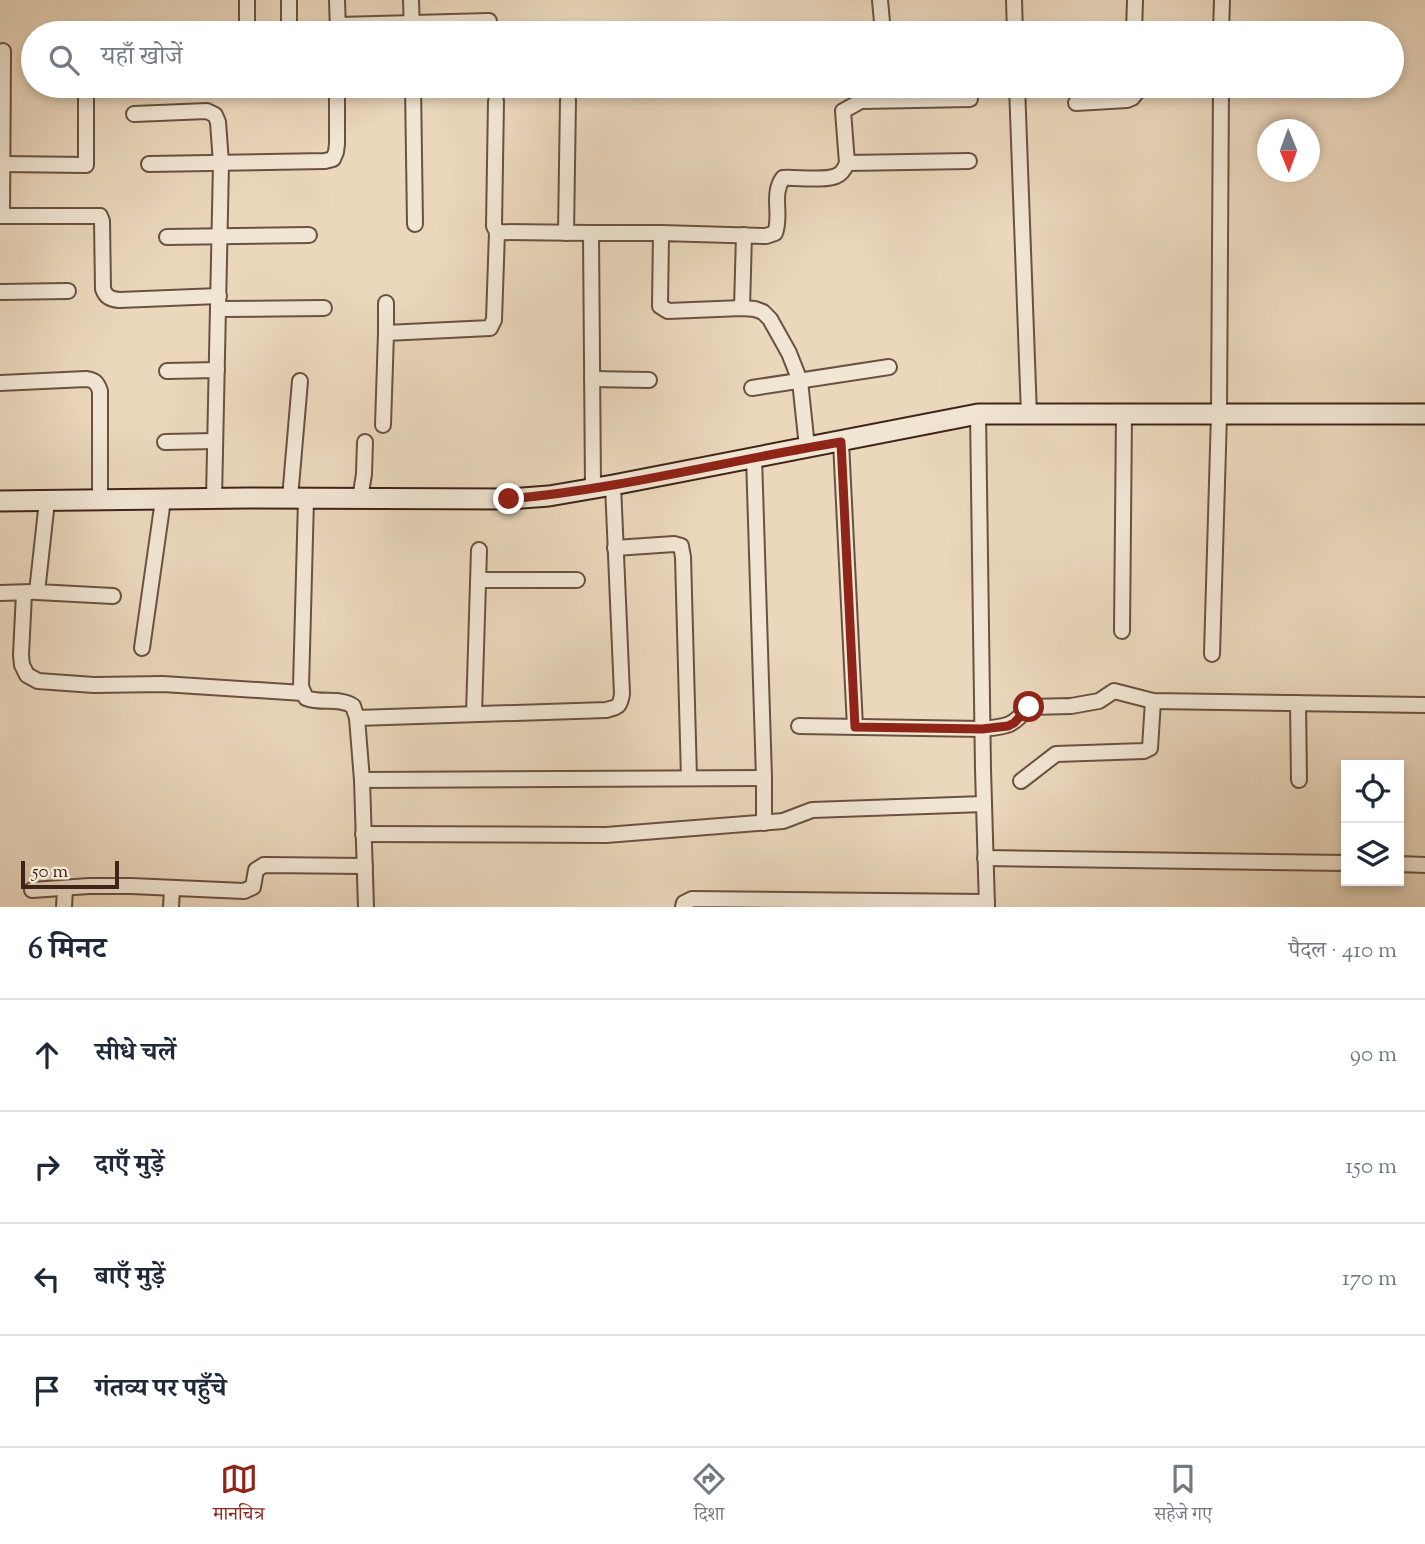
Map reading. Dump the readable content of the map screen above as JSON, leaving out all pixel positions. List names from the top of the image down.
{
  "scale_bar": "50 m",
  "north": "bottom",
  "page": {
    "search": "यहाँ खोजें",
    "scale": "50 m",
    "heading": ["6 मिनट", "पैदल · 410 m"],
    "list": [
      ["सीधे चलें", "90 m"],
      ["दाएँ मुड़ें", "150 m"],
      ["बाएँ मुड़ें", "170 m"],
      "गंतव्य पर पहुँचे"
    ],
    "nav": ["मानचित्र", "दिशा", "सहेजे गए"]
  }
}
